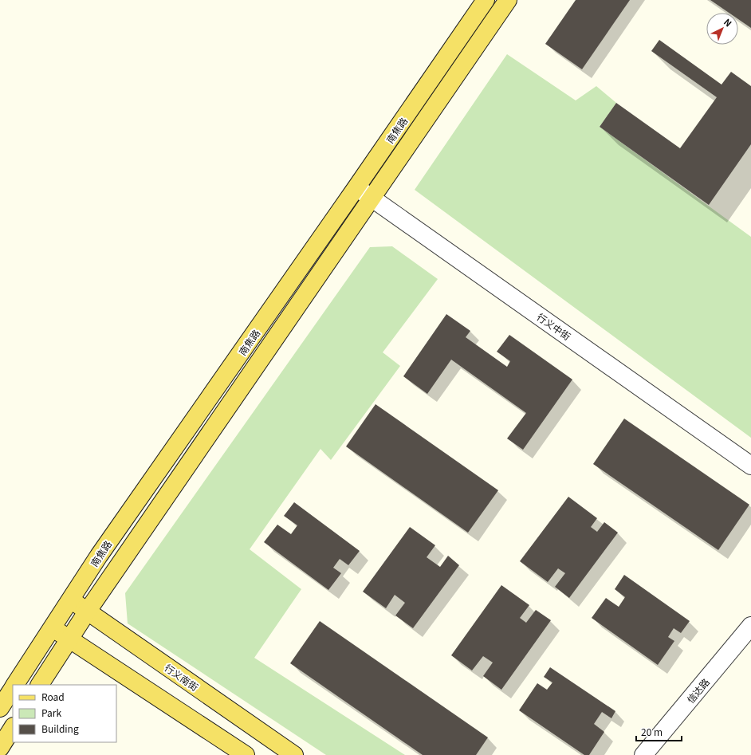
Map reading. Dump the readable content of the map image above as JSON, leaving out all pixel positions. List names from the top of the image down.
{
  "streets": {
    "main road": ["南焦路", "行义南街"],
    "street": ["行义中街", "信达路"]
  },
  "crossings": [
    ["南焦路", "行义中街"],
    ["南焦路", "行义南街"]
  ],
  "legend": ["Road", "Park", "Building"],
  "scale_bar": "20 m",
  "north": "top right"
}
